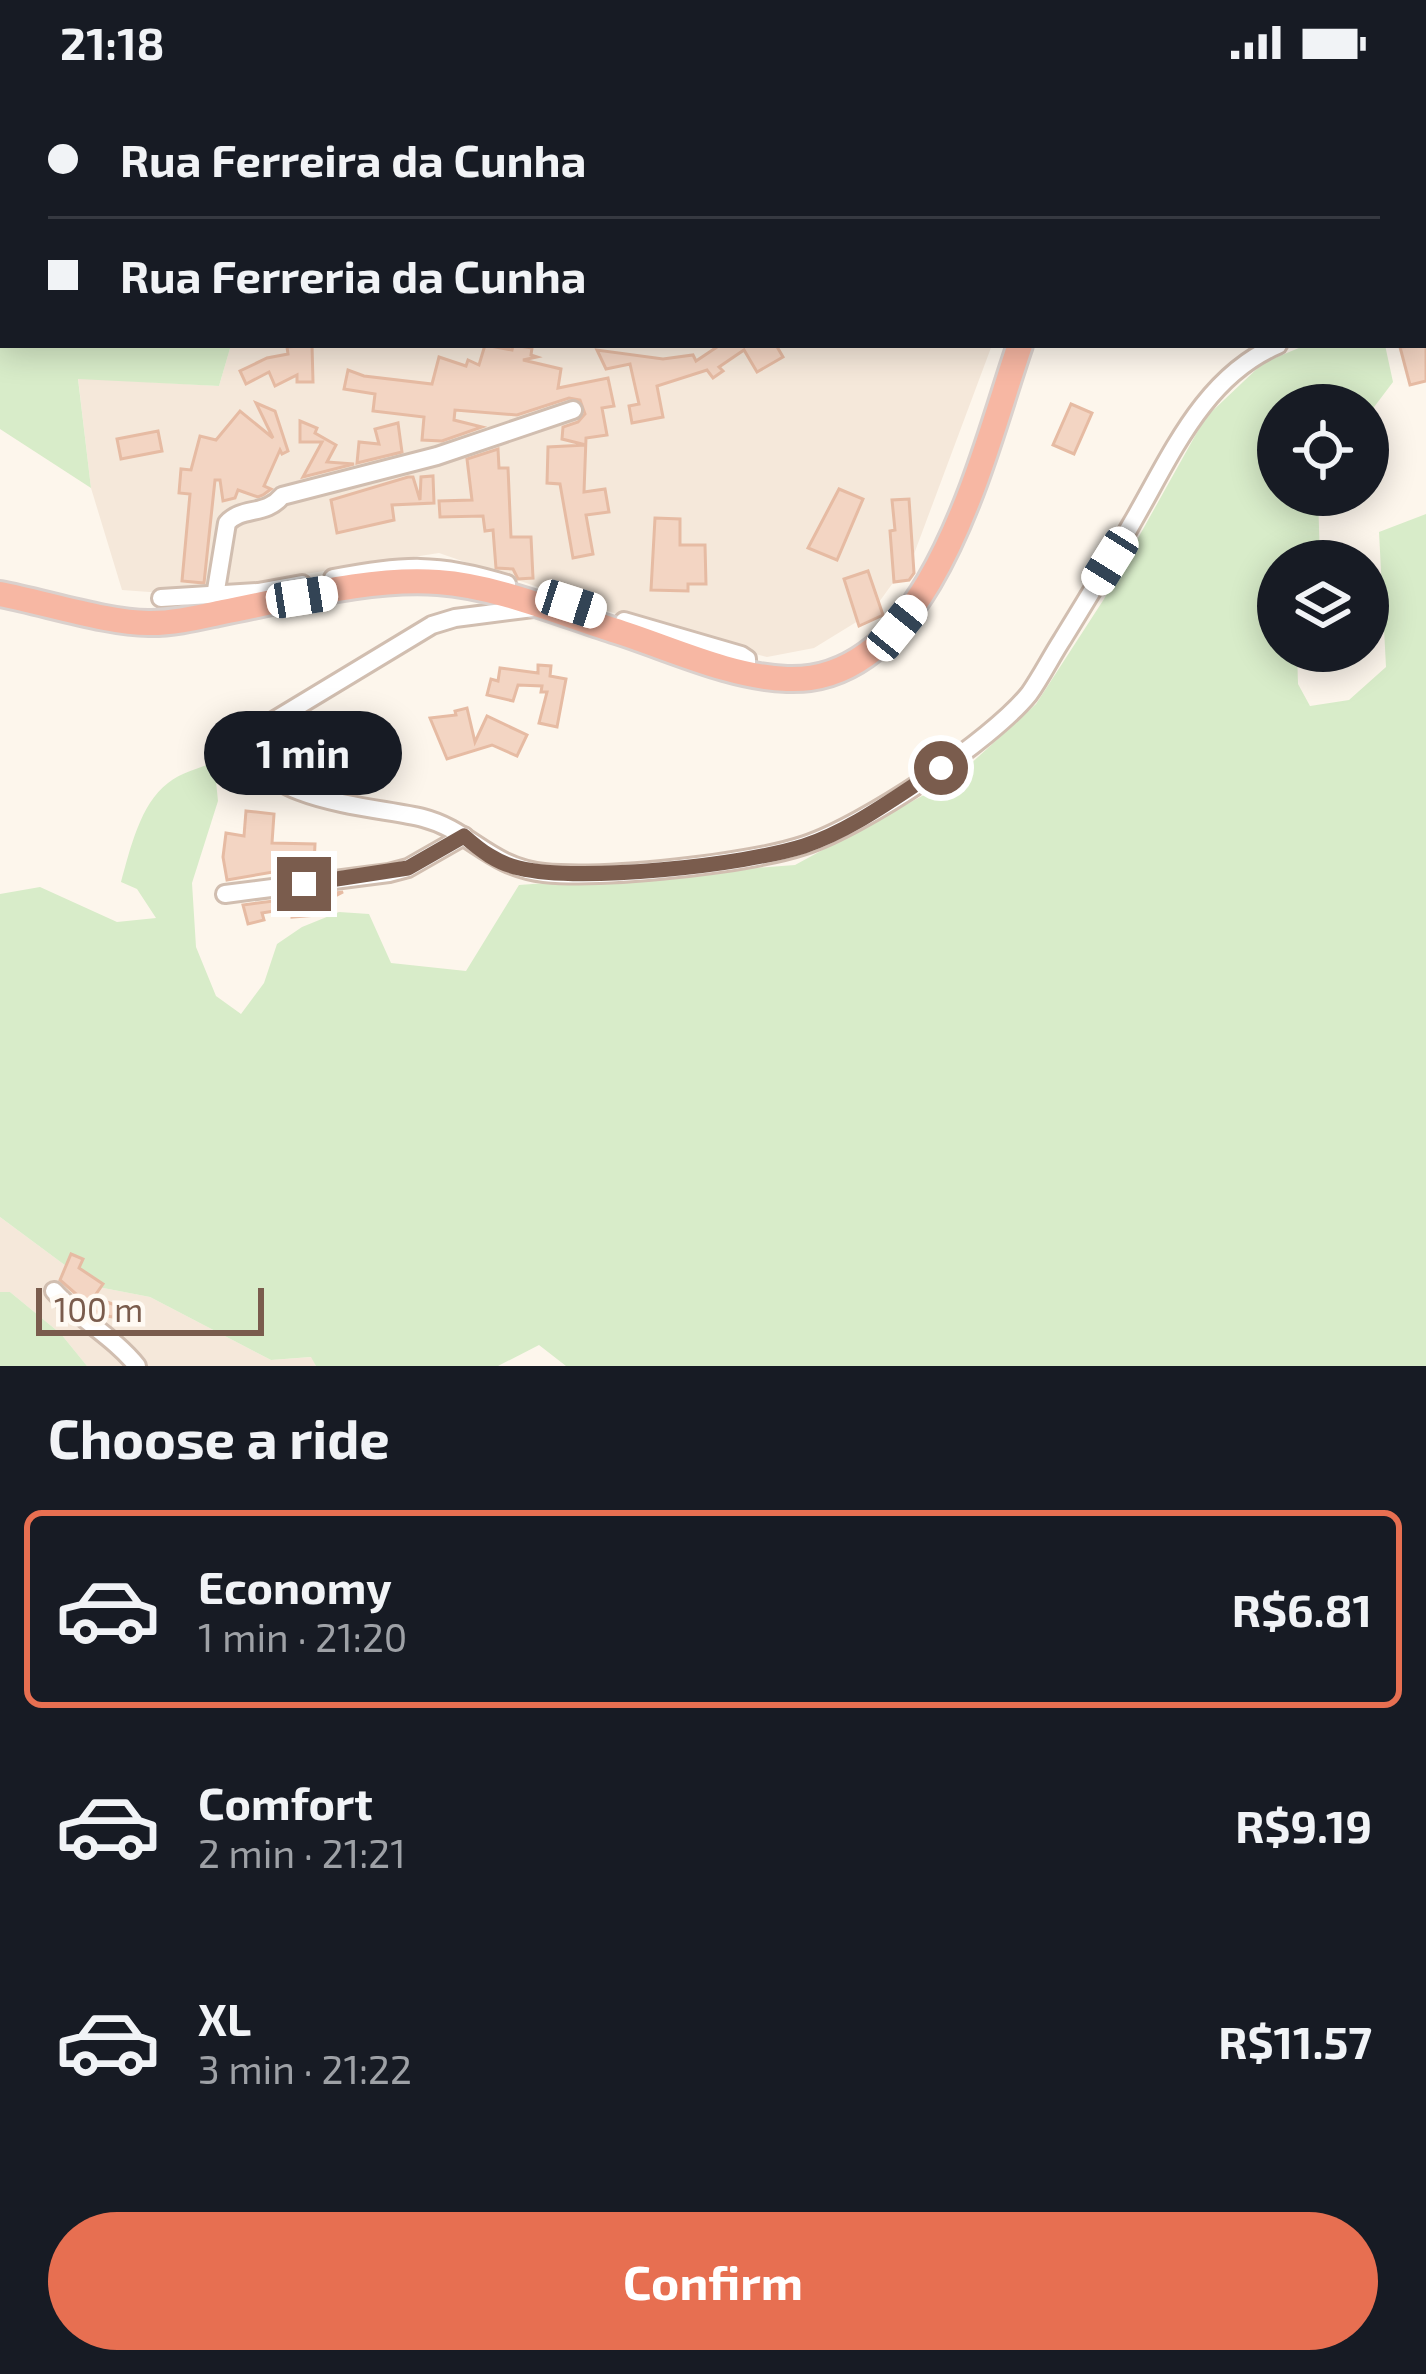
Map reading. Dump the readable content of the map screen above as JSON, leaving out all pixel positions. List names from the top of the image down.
{
  "scale_bar": "100 m",
  "page": {
    "status": "21:18",
    "banner": ["Rua Ferreira da Cunha", "Rua Ferreria da Cunha"],
    "bubble": "1 min",
    "scale": "100 m",
    "heading": "Choose a ride",
    "list": [
      {
        "name": "Economy",
        "note": "1 min · 21:20",
        "value": "R$6.81"
      },
      {
        "name": "Comfort",
        "note": "2 min · 21:21",
        "value": "R$9.19"
      },
      {
        "name": "XL",
        "note": "3 min · 21:22",
        "value": "R$11.57"
      }
    ],
    "buttons": "Confirm"
  }
}
